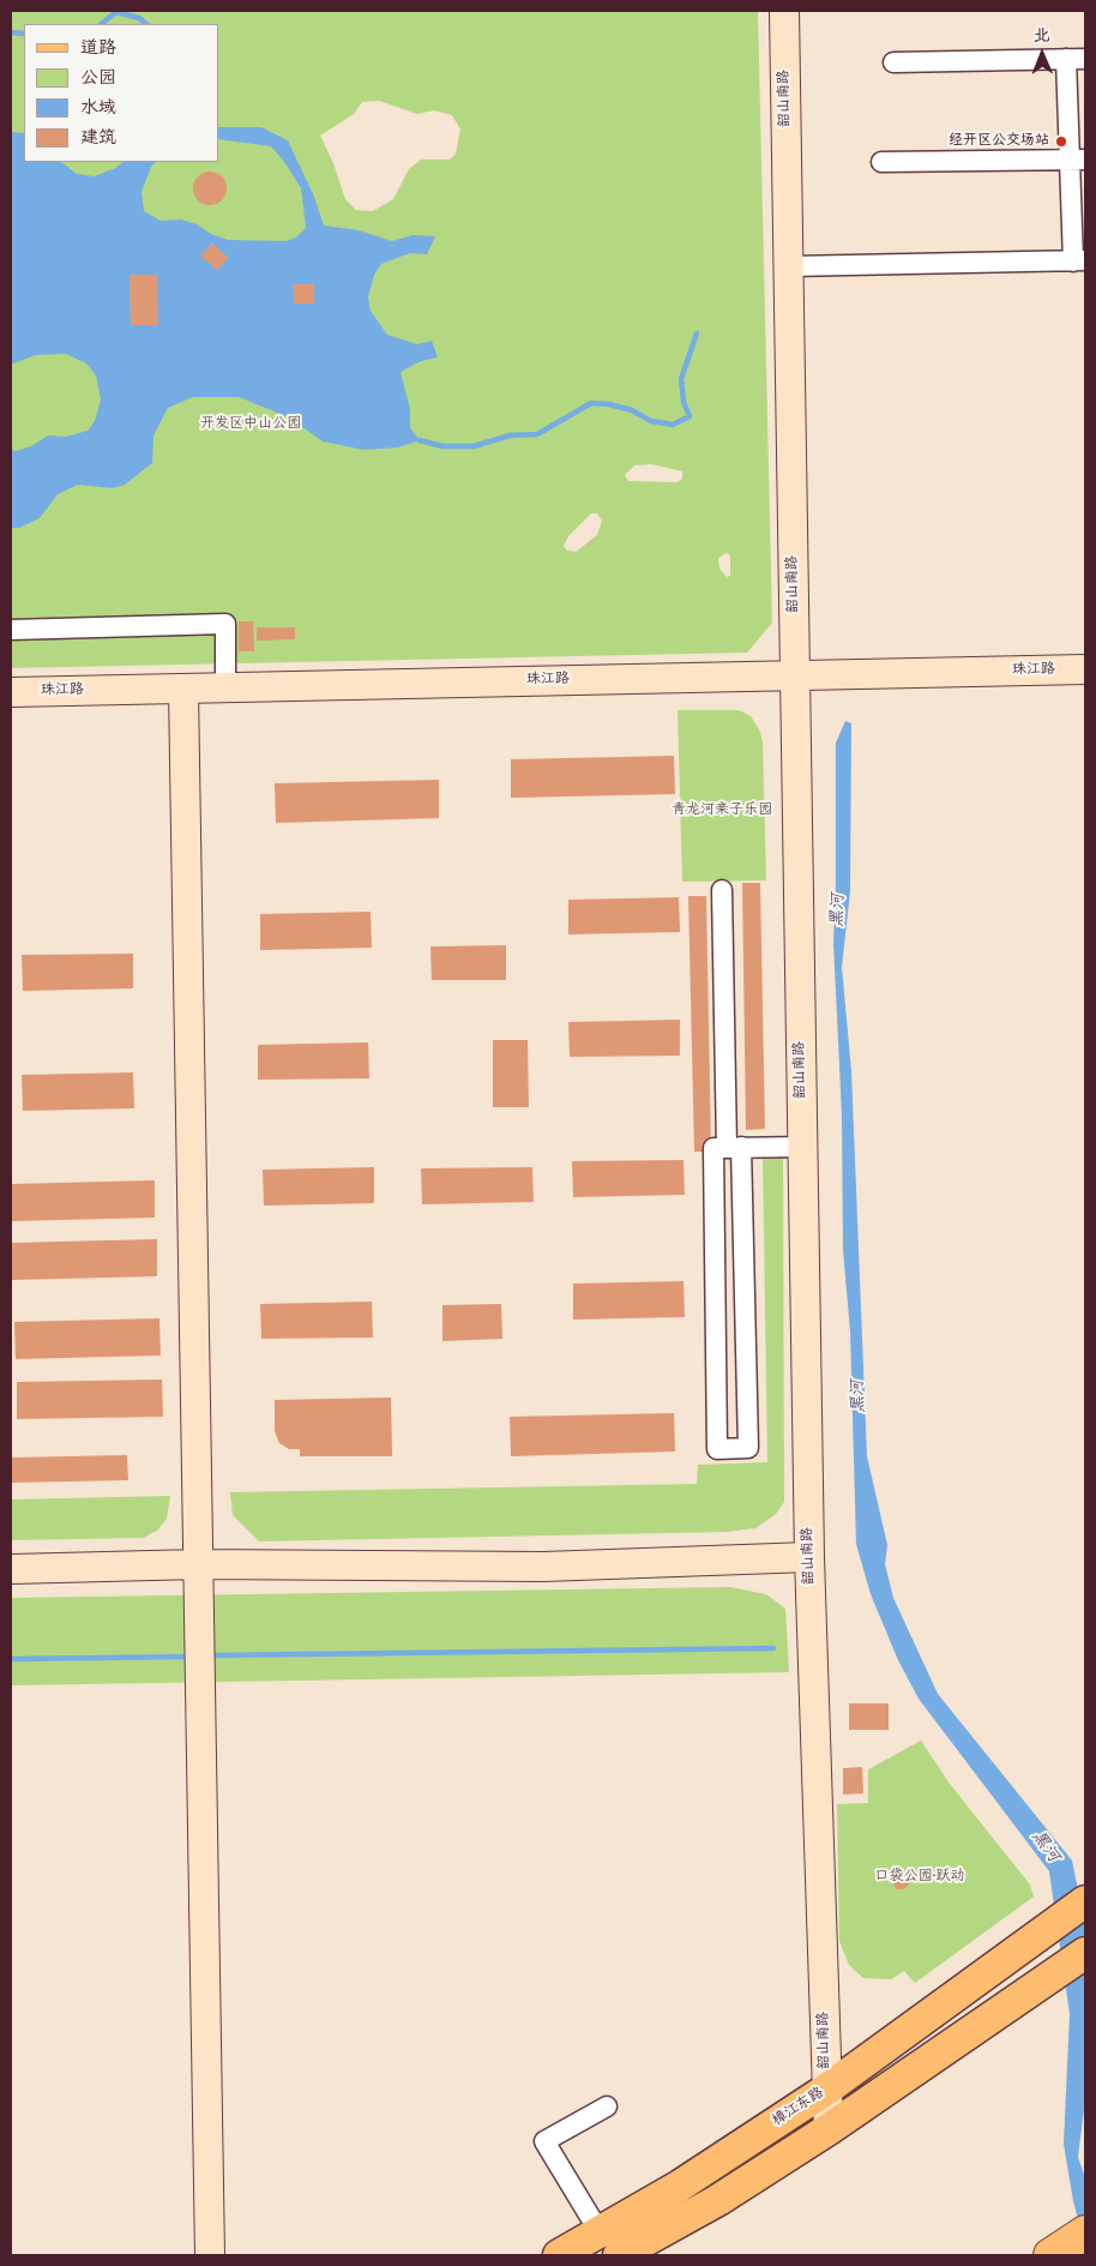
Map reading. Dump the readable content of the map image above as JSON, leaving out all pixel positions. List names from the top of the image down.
{
  "streets": {
    "main road": ["樟江东路"],
    "street": ["韶山南路", "珠江路"]
  },
  "crossings": [
    ["韶山南路", "珠江路"],
    ["韶山南路", "樟江东路"]
  ],
  "water": ["黑河"],
  "parks": ["开发区中山公园", "青龙河亲子乐园", "口袋公园·跃动"],
  "places": ["经开区公交场站"],
  "legend": [
    "道路",
    "公园",
    "水域",
    "建筑"
  ],
  "north": "top"
}
